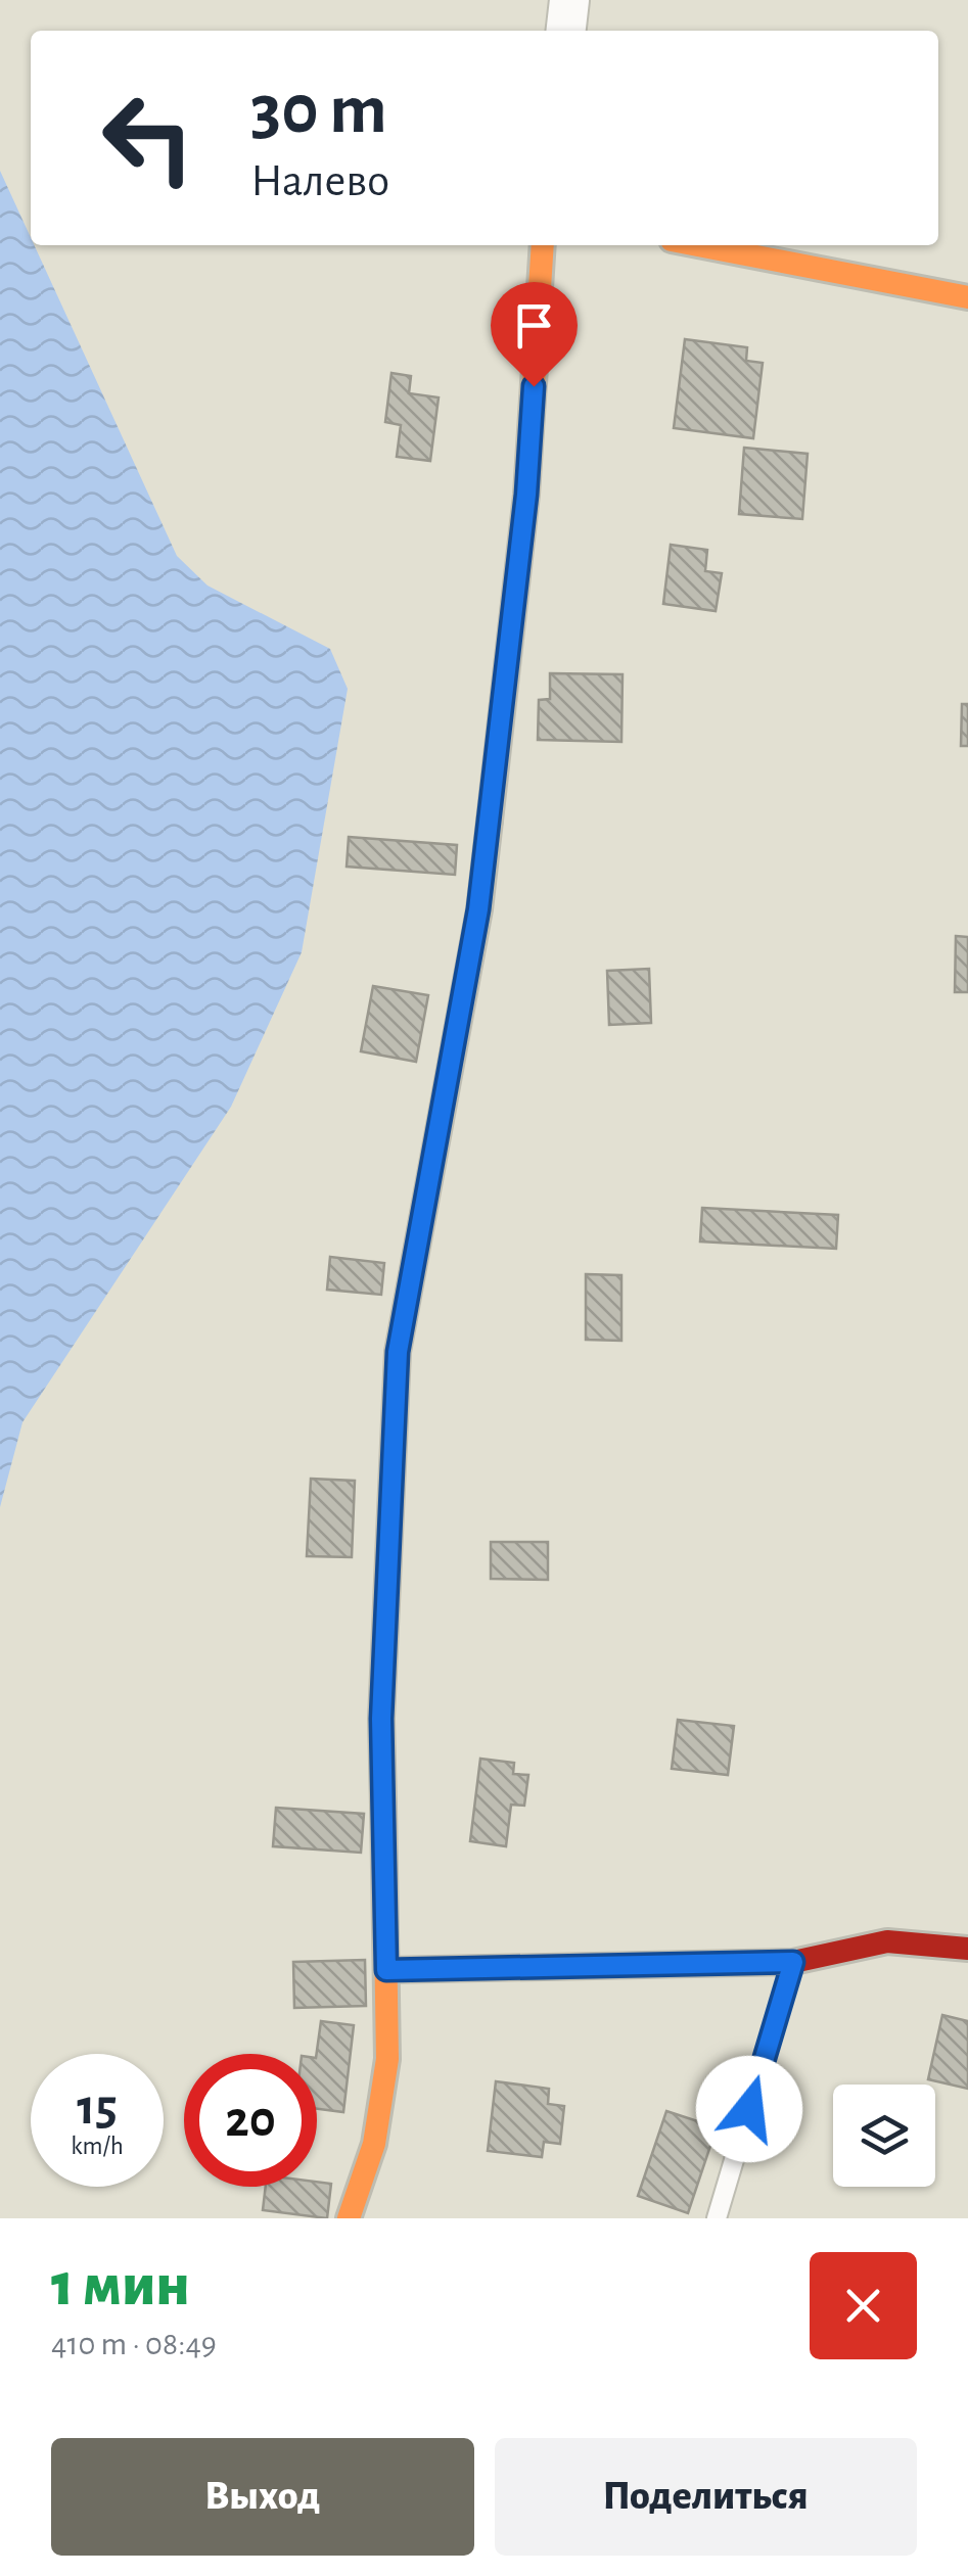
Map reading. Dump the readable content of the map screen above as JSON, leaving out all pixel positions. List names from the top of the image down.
{
  "page": {
    "turn": ["30 m", "Налево"],
    "speed": "15 km/h",
    "limit": "20",
    "heading": ["1 мин", "410 m · 08:49"],
    "buttons": ["Выход", "Поделиться"]
  }
}
